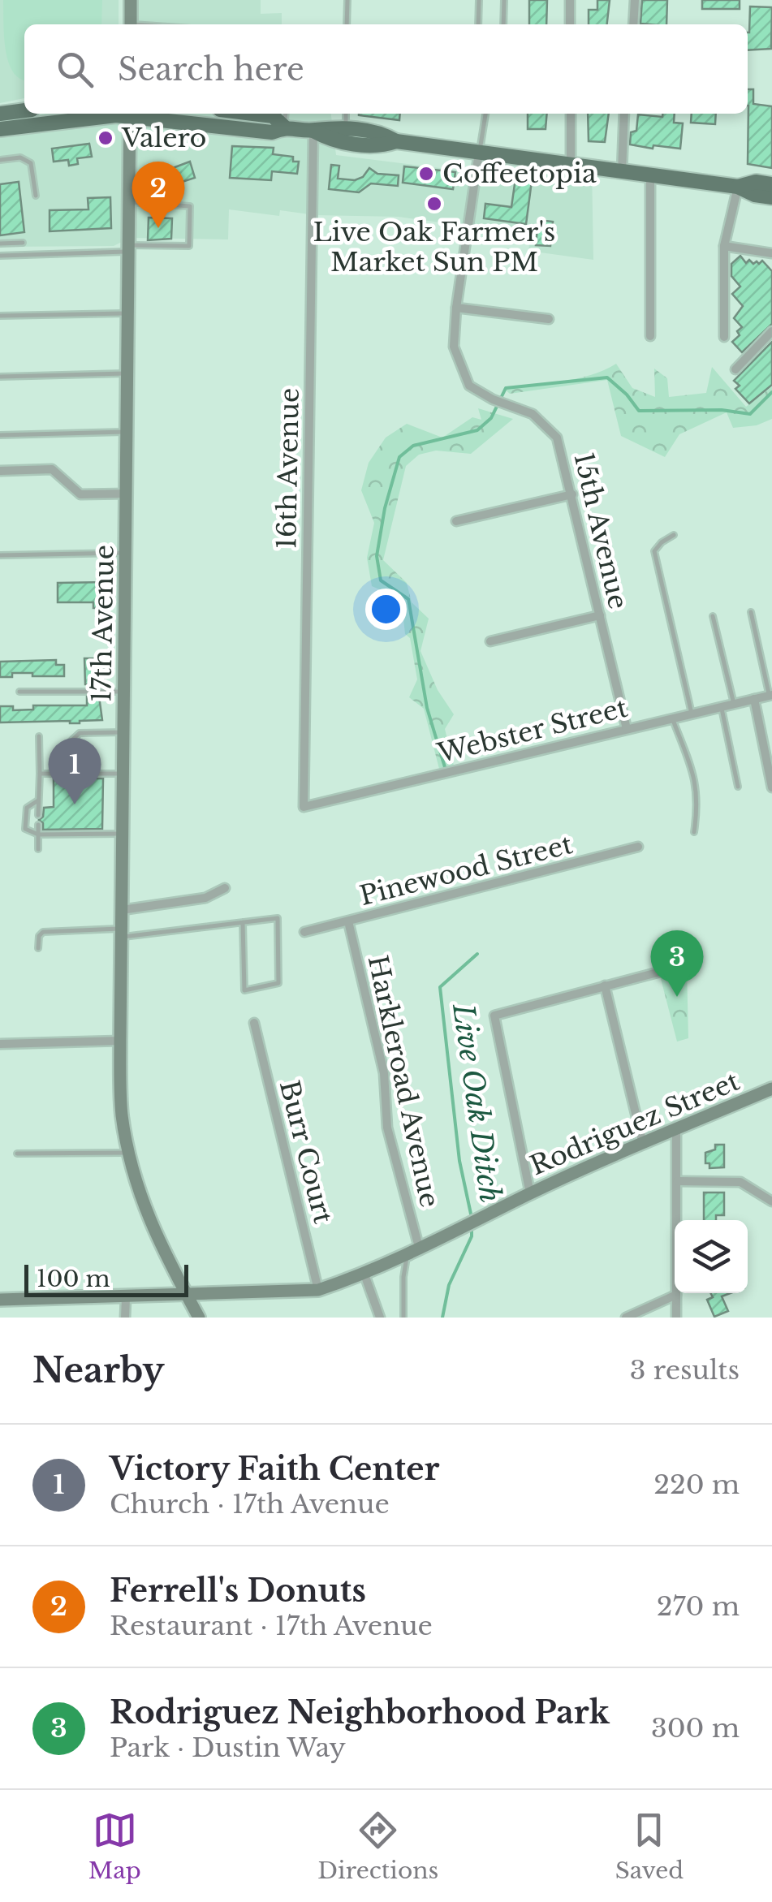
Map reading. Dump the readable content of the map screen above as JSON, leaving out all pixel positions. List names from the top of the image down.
{
  "streets": {
    "main road": ["17th Avenue", "Rodriguez Street"],
    "street": [
      "16th Avenue",
      "15th Avenue",
      "Webster Street",
      "Pinewood Street",
      "Harkleroad Avenue",
      "Burr Court"
    ]
  },
  "crossings": [
    ["16th Avenue", "Webster Street"],
    ["15th Avenue", "Webster Street"],
    ["17th Avenue", "Rodriguez Street"],
    ["Pinewood Street", "Harkleroad Avenue"],
    ["Harkleroad Avenue", "Rodriguez Street"],
    ["Rodriguez Street", "Burr Court"]
  ],
  "water": ["Live Oak Ditch"],
  "places": ["Valero", "Coffeetopia", "Live Oak Farmer's Market Sun PM"],
  "scale_bar": "100 m",
  "page": {
    "search": "Search here",
    "pins": ["2", "1", "3"],
    "scale": "100 m",
    "heading": ["Nearby", "3 results"],
    "list": [
      {
        "mark": "1",
        "name": "Victory Faith Center",
        "note": "Church · 17th Avenue",
        "value": "220 m"
      },
      {
        "mark": "2",
        "name": "Ferrell's Donuts",
        "note": "Restaurant · 17th Avenue",
        "value": "270 m"
      },
      {
        "mark": "3",
        "name": "Rodriguez Neighborhood Park",
        "note": "Park · Dustin Way",
        "value": "300 m"
      }
    ],
    "nav": ["Map", "Directions", "Saved"]
  }
}
